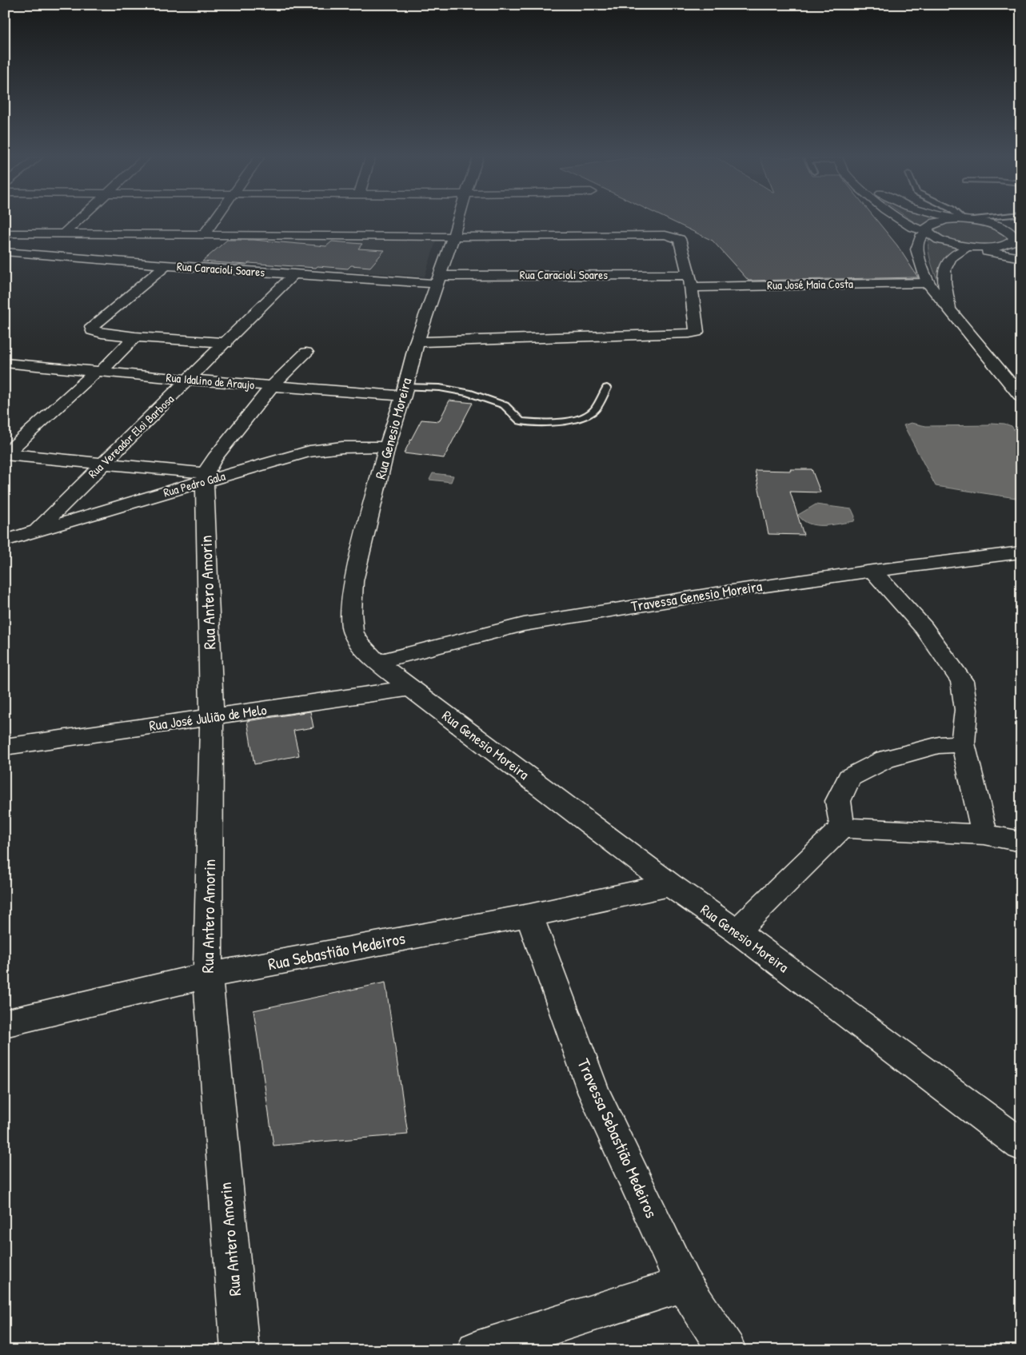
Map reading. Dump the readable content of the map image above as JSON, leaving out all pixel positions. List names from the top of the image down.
{
  "streets": {
    "main road": [
      "Rua Caracioli Soares",
      "Rua José Maia Costa",
      "Rua Idalino de Araujo",
      "Rua Genesio Moreira",
      "Rua Vereador Eloi Barbosa",
      "Rua Pedro Gala",
      "Rua Antero Amorin",
      "Travessa Genesio Moreira",
      "Rua José Julião de Melo",
      "Rua Sebastião Medeiros",
      "Travessa Sebastião Medeiros"
    ]
  },
  "crossings": [
    ["Rua Caracioli Soares", "Rua José Maia Costa"],
    ["Rua Caracioli Soares", "Rua Genesio Moreira"],
    ["Rua Caracioli Soares", "Rua Vereador Eloi Barbosa"],
    ["Rua Idalino de Araujo", "Rua Genesio Moreira"],
    ["Rua Idalino de Araujo", "Rua Vereador Eloi Barbosa"],
    ["Rua Genesio Moreira", "Rua Pedro Gala"],
    ["Rua Genesio Moreira", "Travessa Genesio Moreira"],
    ["Rua Genesio Moreira", "Rua José Julião de Melo"],
    ["Rua Genesio Moreira", "Rua Sebastião Medeiros"],
    ["Rua Vereador Eloi Barbosa", "Rua Pedro Gala"],
    ["Rua Pedro Gala", "Rua Antero Amorin"],
    ["Rua Antero Amorin", "Rua José Julião de Melo"],
    ["Rua Antero Amorin", "Rua Sebastião Medeiros"],
    ["Rua Sebastião Medeiros", "Travessa Sebastião Medeiros"]
  ]
}
